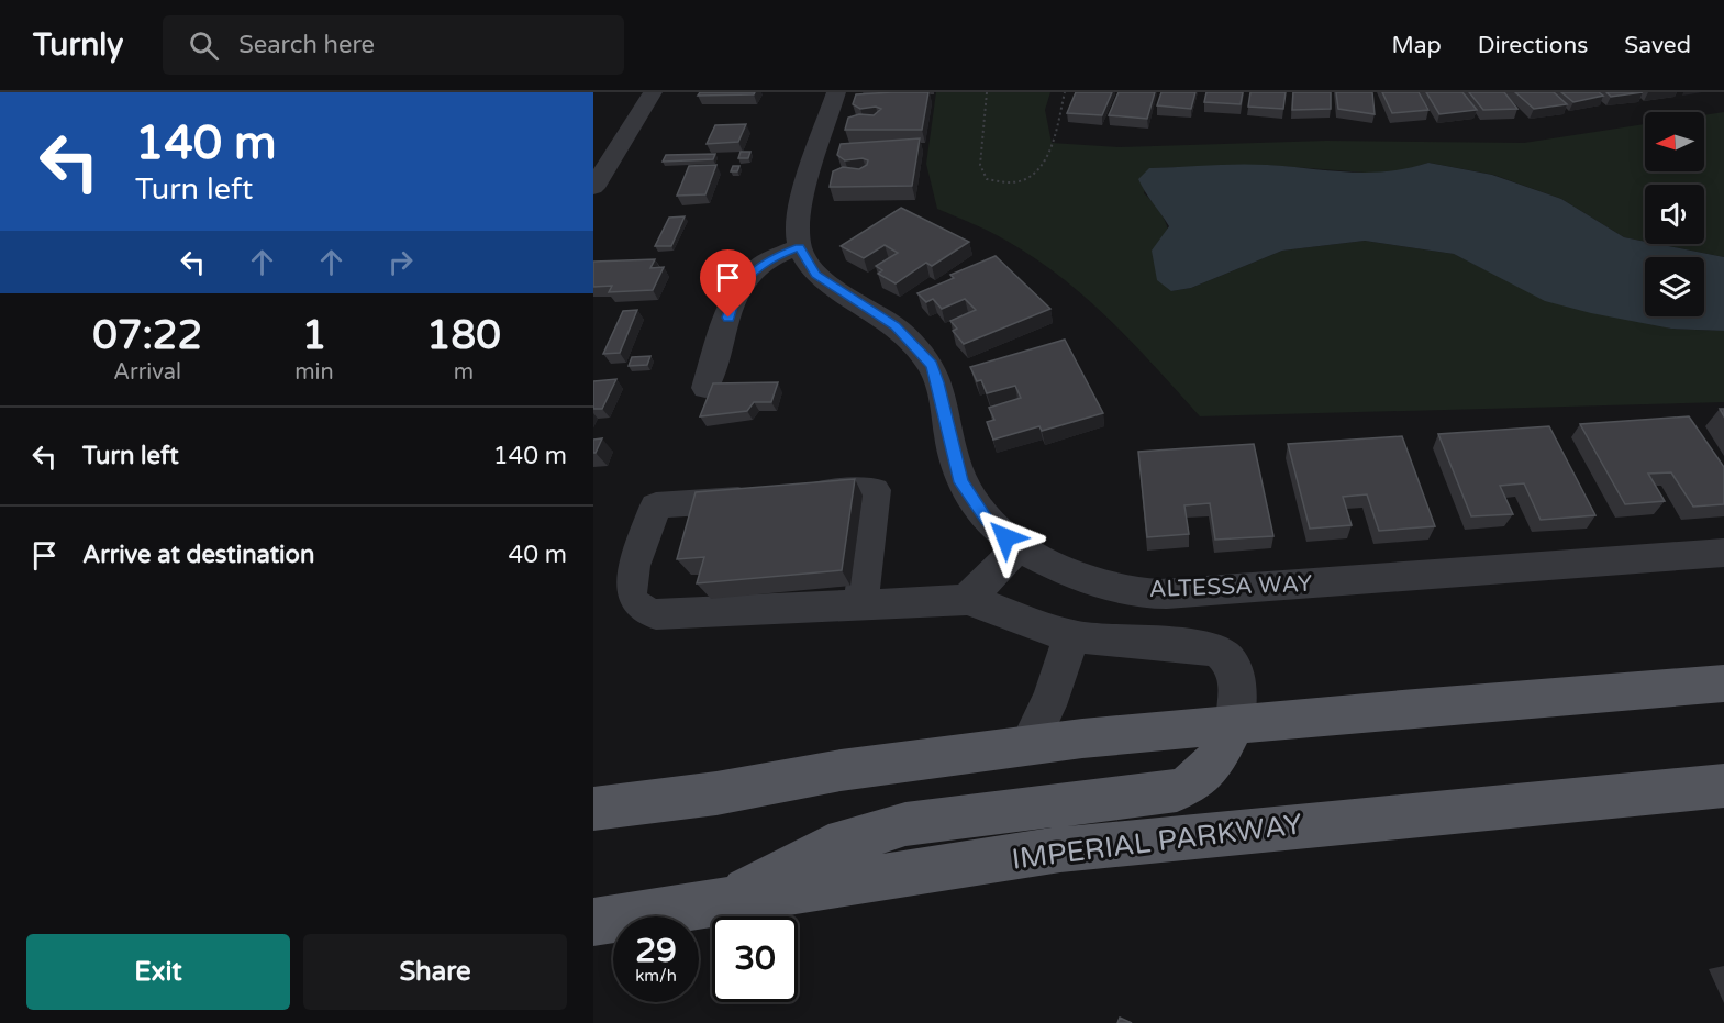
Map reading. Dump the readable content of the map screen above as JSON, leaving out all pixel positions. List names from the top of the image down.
{
  "streets": {
    "main road": ["IMPERIAL PARKWAY"],
    "street": ["ALTESSA WAY"]
  },
  "north": "left",
  "page": {
    "header": "Turnly",
    "search": "Search here",
    "nav": ["Map", "Directions", "Saved"],
    "turn": ["140 m", "Turn left"],
    "eta": [
      "07:22",
      "Arrival",
      "1",
      "min",
      "180",
      "m"
    ],
    "list": [
      {
        "name": "Turn left",
        "value": "140 m"
      },
      {
        "name": "Arrive at destination",
        "value": "40 m"
      }
    ],
    "speed": "29 km/h",
    "limit": "30",
    "buttons": ["Exit", "Share"]
  }
}
